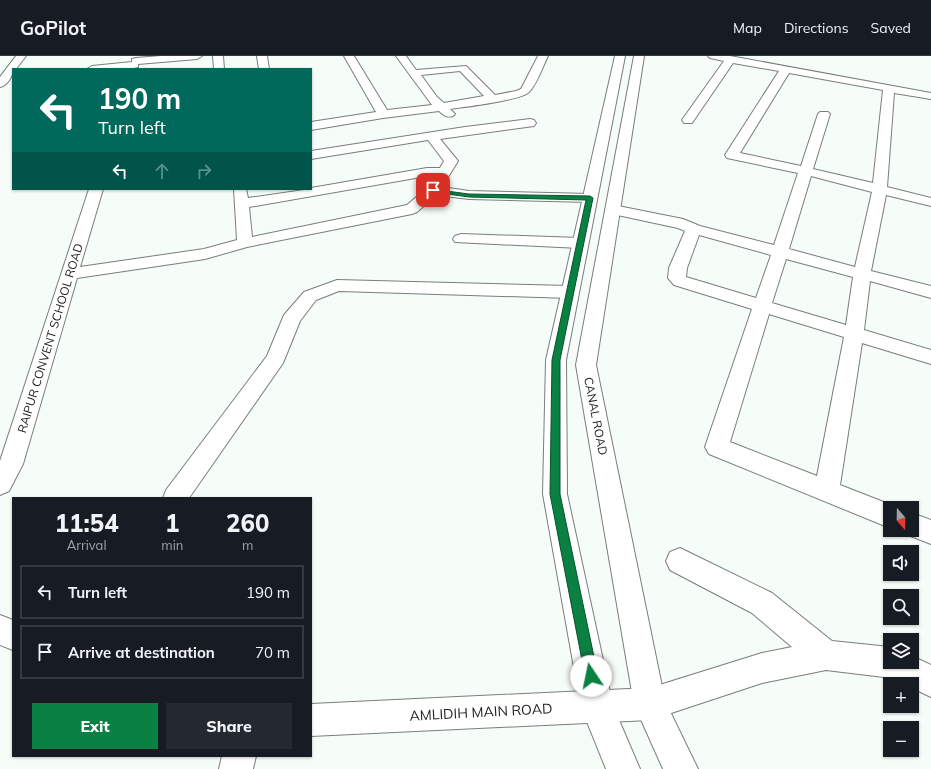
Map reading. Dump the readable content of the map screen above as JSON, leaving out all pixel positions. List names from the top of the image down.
{
  "streets": {
    "street": ["RAIPUR CONVENT SCHOOL ROAD", "CANAL ROAD", "AMLIDIH MAIN ROAD"]
  },
  "crossings": [
    ["CANAL ROAD", "AMLIDIH MAIN ROAD"]
  ],
  "north": "bottom",
  "page": {
    "header": "GoPilot",
    "nav": ["Map", "Directions", "Saved"],
    "turn": ["190 m", "Turn left"],
    "eta": [
      "11:54",
      "Arrival",
      "1",
      "min",
      "260",
      "m"
    ],
    "map_buttons": ["+", "−"],
    "list": [
      {
        "name": "Turn left",
        "value": "190 m"
      },
      {
        "name": "Arrive at destination",
        "value": "70 m"
      }
    ],
    "buttons": ["Exit", "Share"]
  }
}
